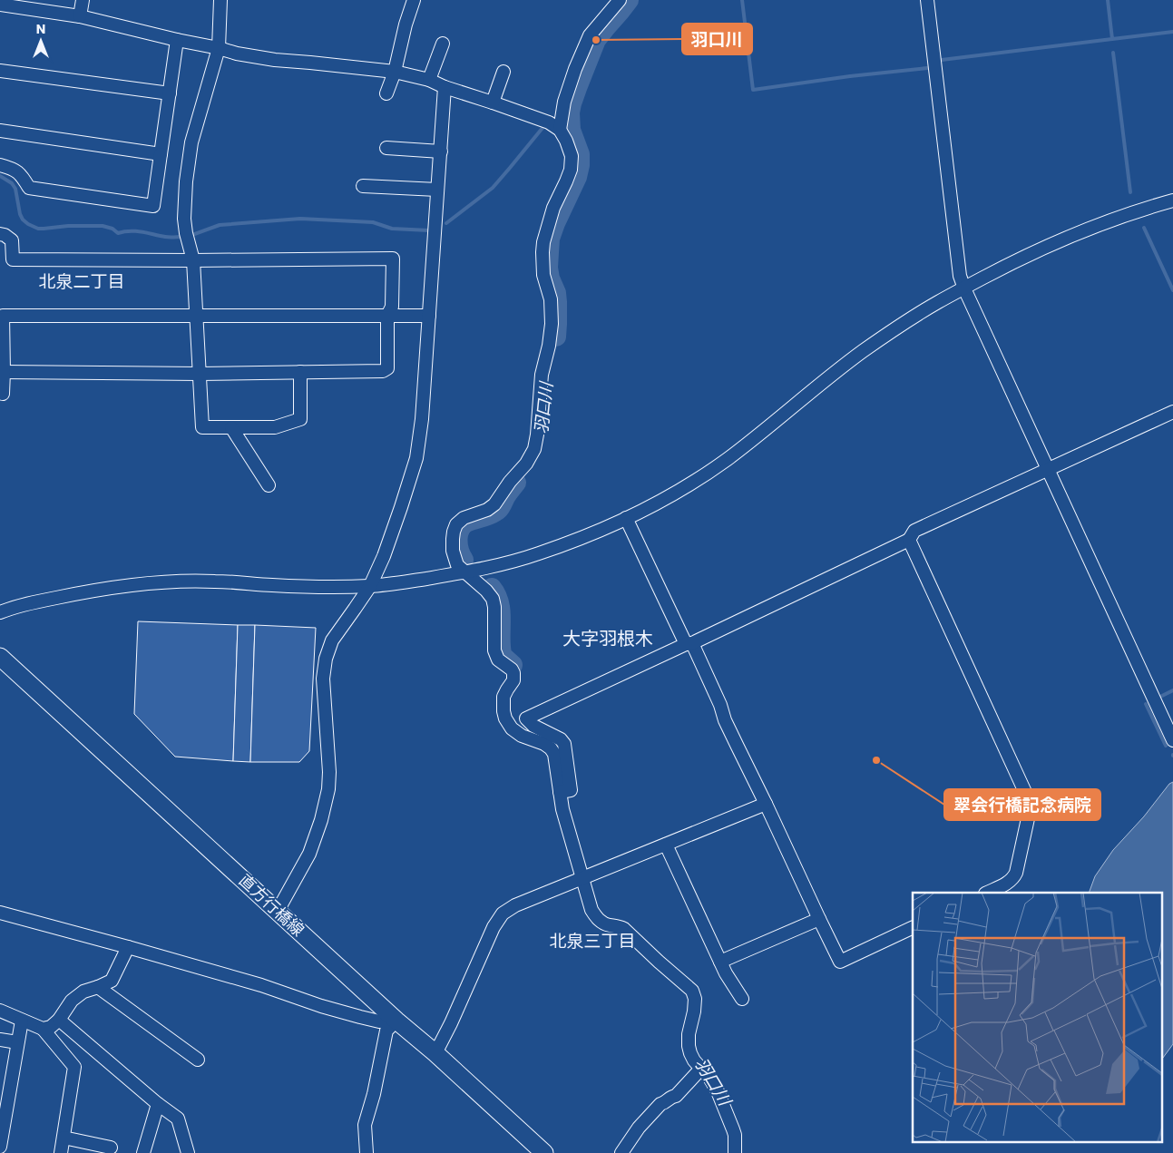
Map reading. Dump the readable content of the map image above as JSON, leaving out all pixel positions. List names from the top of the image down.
{
  "streets": {
    "main road": ["直方行橋線"]
  },
  "districts": ["北泉二丁目", "大字羽根木", "北泉三丁目"],
  "water": ["羽口川"],
  "places": ["羽口川", "翠会行橋記念病院"],
  "north": "top"
}
